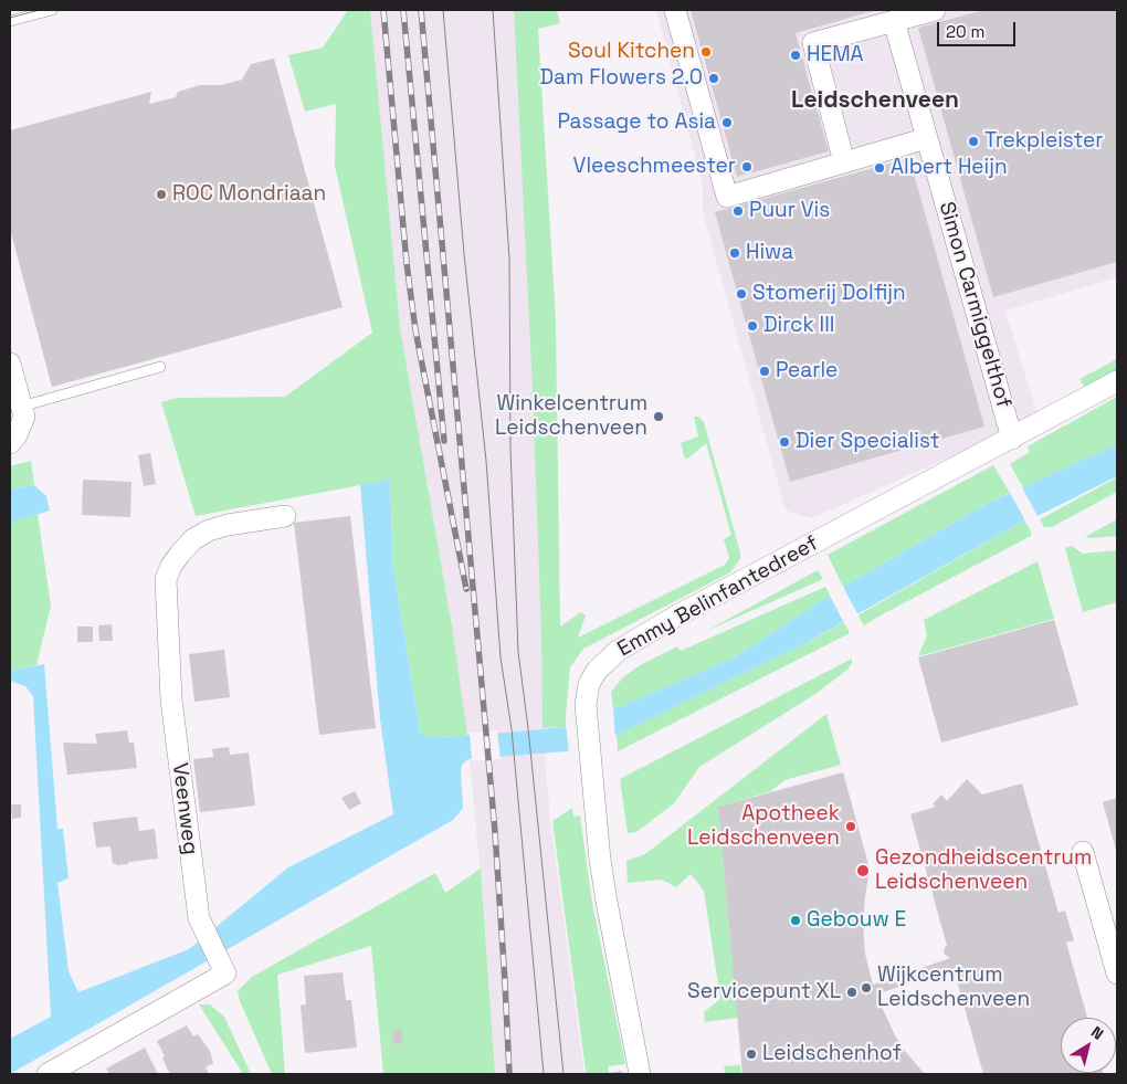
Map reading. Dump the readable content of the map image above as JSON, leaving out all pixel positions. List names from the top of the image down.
{
  "streets": {
    "street": ["Simon Carmiggelthof", "Emmy Belinfantedreef", "Veenweg"]
  },
  "crossings": [
    ["Simon Carmiggelthof", "Emmy Belinfantedreef"]
  ],
  "districts": ["Leidschenveen"],
  "places": [
    "Soul Kitchen",
    "HEMA",
    "Dam Flowers 2.0",
    "Passage to Asia",
    "Trekpleister",
    "Vleeschmeester",
    "Albert Heijn",
    "ROC Mondriaan",
    "Puur Vis",
    "Hiwa",
    "Stomerij Dolfijn",
    "Dirck III",
    "Pearle",
    "Winkelcentrum Leidschenveen",
    "Dier Specialist",
    "Apotheek Leidschenveen",
    "Gezondheidscentrum Leidschenveen",
    "Gebouw E",
    "Wijkcentrum Leidschenveen",
    "Servicepunt XL",
    "Leidschenhof"
  ],
  "scale_bar": "20 m",
  "north": "top right"
}
